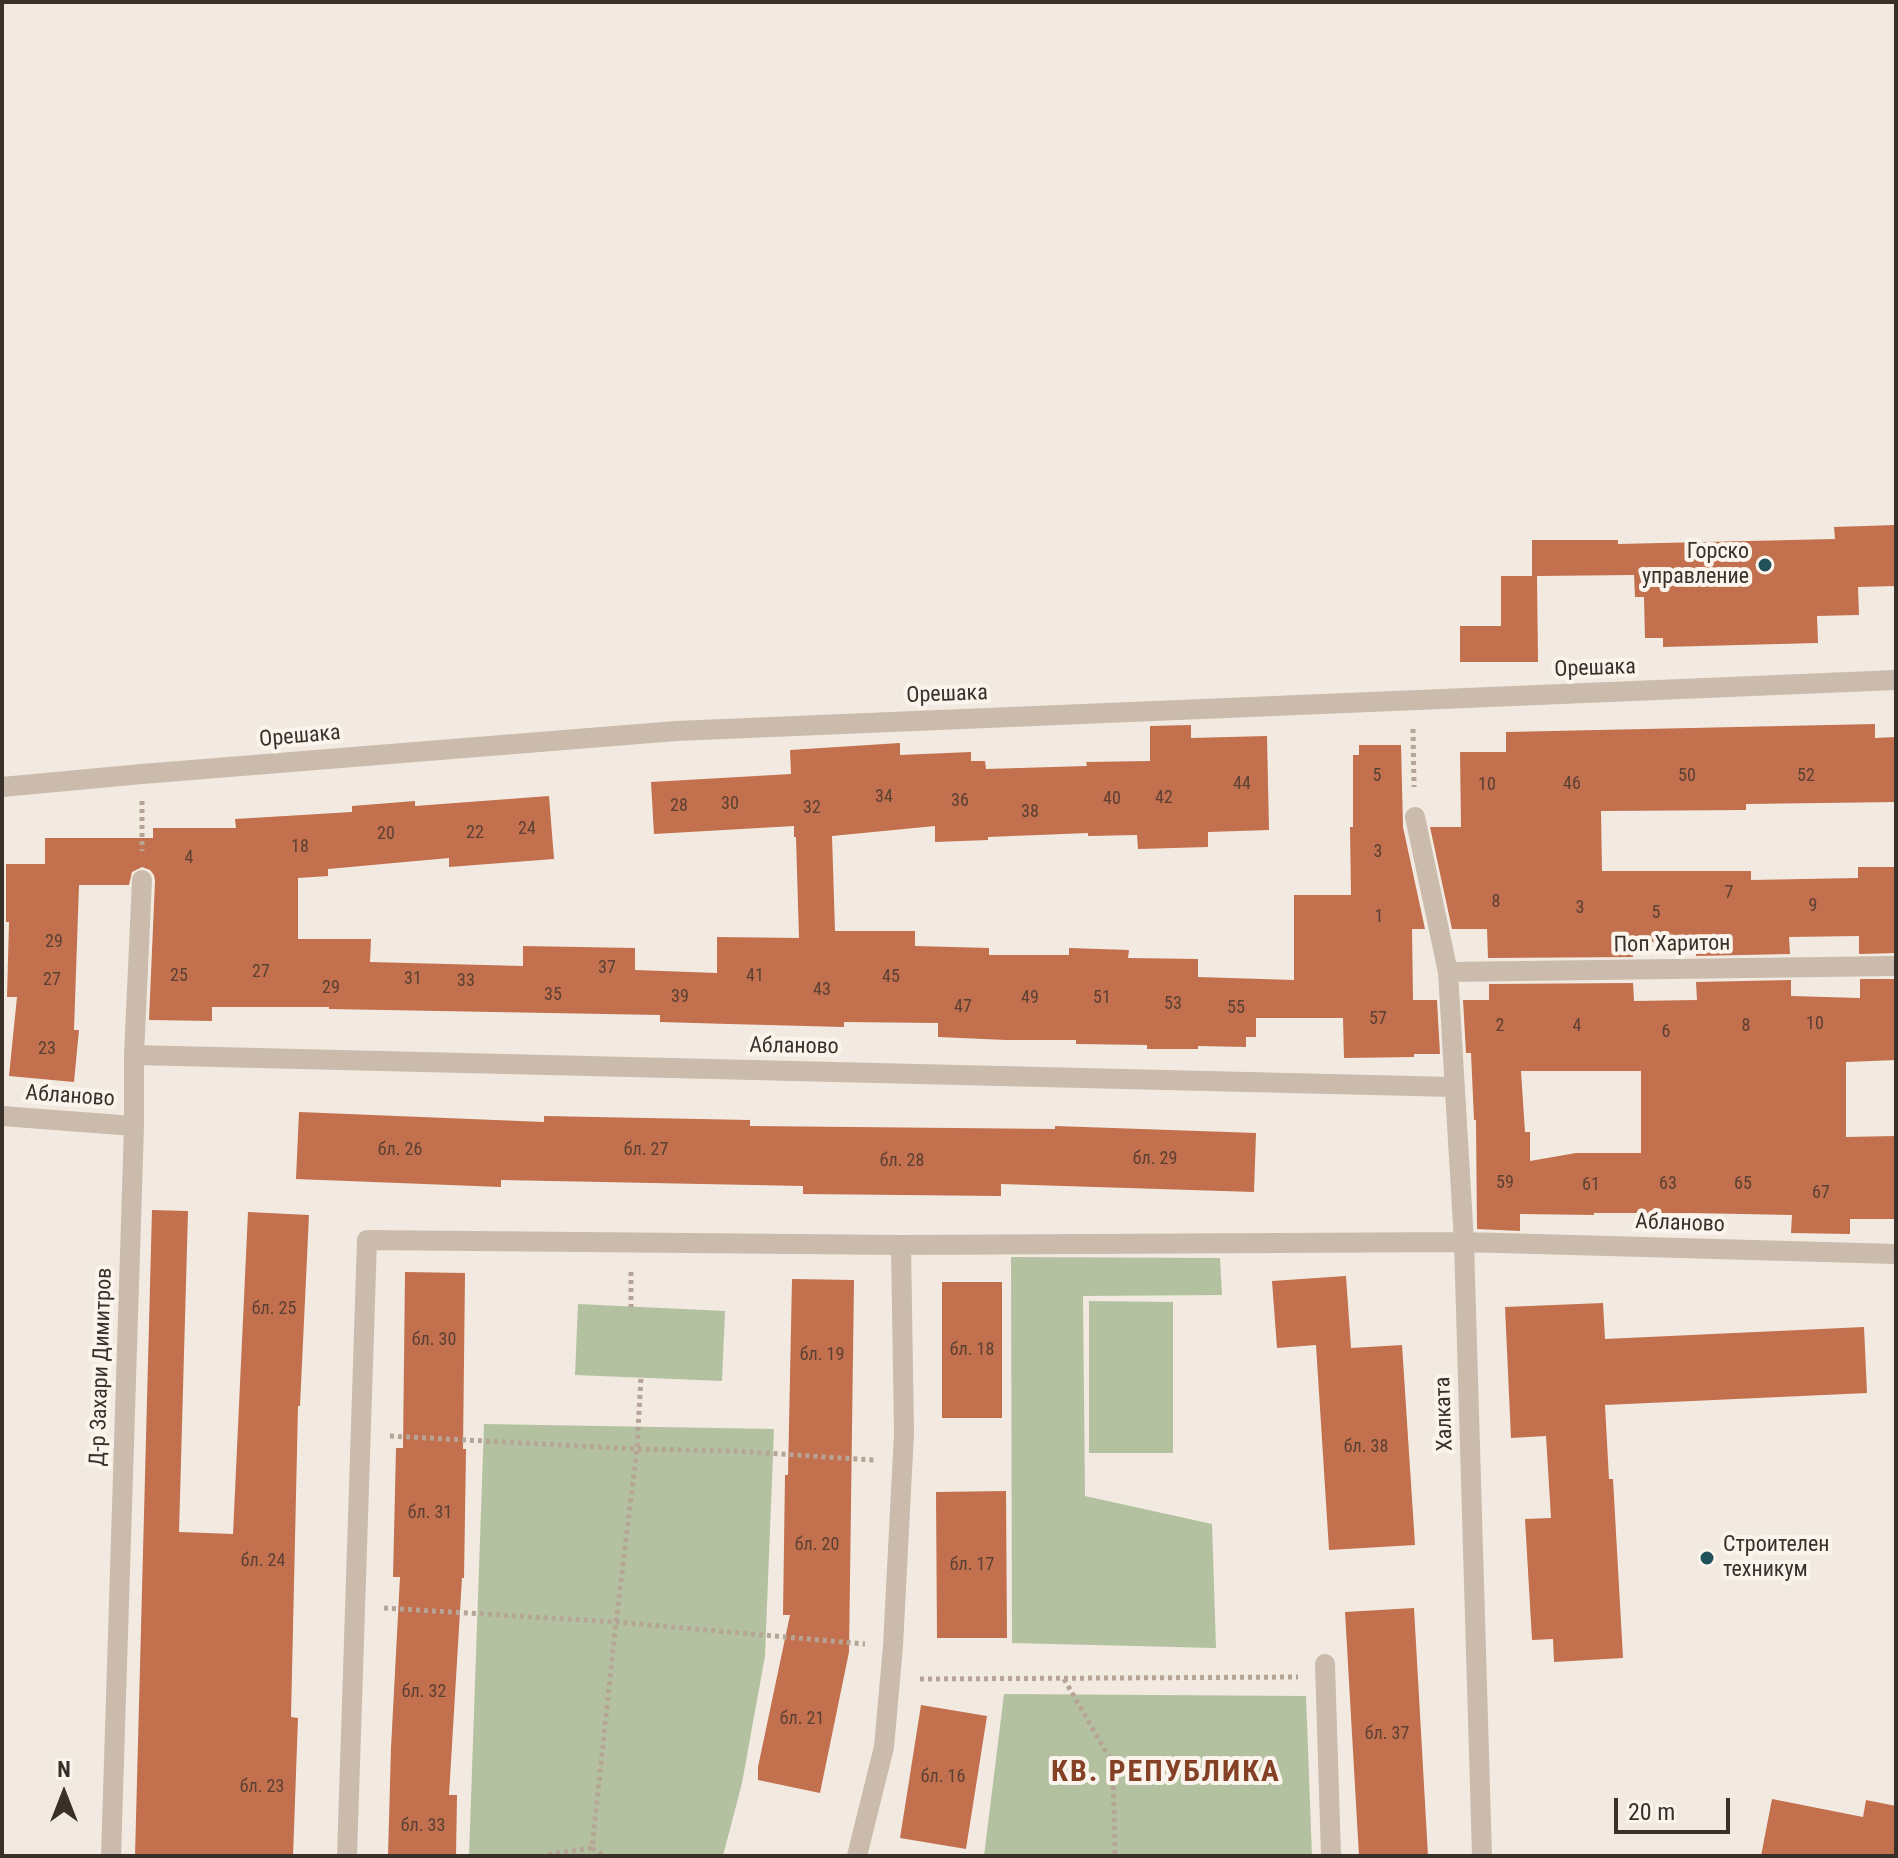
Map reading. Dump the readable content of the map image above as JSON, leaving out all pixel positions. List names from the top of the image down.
{
  "streets": {
    "street": [
      "Орешака",
      "Поп Харитон",
      "Абланово",
      "Д-р Захари Димитров",
      "Халката"
    ]
  },
  "crossings": [
    ["Поп Харитон", "Халката"],
    ["Абланово", "Д-р Захари Димитров"],
    ["Абланово", "Халката"]
  ],
  "districts": ["КВ. РЕПУБЛИКА"],
  "places": ["Горско управление", "Строителен техникум"],
  "house_numbers": [
    "5",
    "50",
    "52",
    "44",
    "46",
    "10",
    "34",
    "42",
    "40",
    "36",
    "30",
    "28",
    "32",
    "38",
    "24",
    "22",
    "20",
    "18",
    "3",
    "4",
    "7",
    "8",
    "9",
    "3",
    "5",
    "1",
    "29",
    "37",
    "27",
    "25",
    "41",
    "45",
    "31",
    "27",
    "33",
    "29",
    "43",
    "35",
    "39",
    "49",
    "51",
    "53",
    "47",
    "55",
    "57",
    "10",
    "2",
    "4",
    "8",
    "6",
    "23",
    "бл. 26",
    "бл. 27",
    "бл. 29",
    "бл. 28",
    "59",
    "63",
    "65",
    "61",
    "67",
    "бл. 25",
    "бл. 30",
    "бл. 18",
    "бл. 19",
    "бл. 38",
    "бл. 31",
    "бл. 20",
    "бл. 24",
    "бл. 17",
    "бл. 32",
    "бл. 21",
    "бл. 37",
    "бл. 16",
    "бл. 23",
    "бл. 33"
  ],
  "scale_bar": "20 m",
  "north": "top"
}
